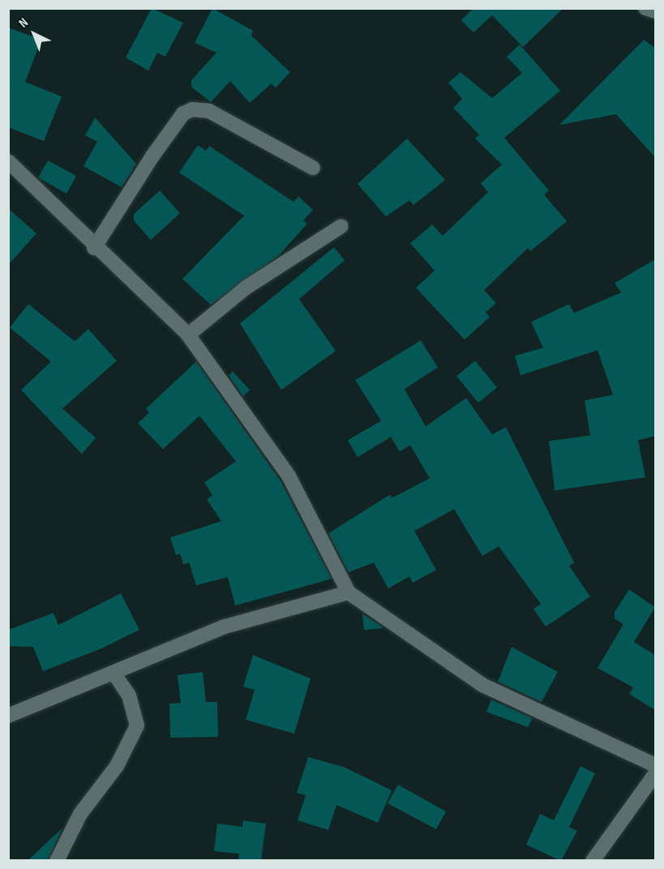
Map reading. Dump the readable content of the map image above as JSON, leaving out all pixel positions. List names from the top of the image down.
{
  "north": "top left"
}
